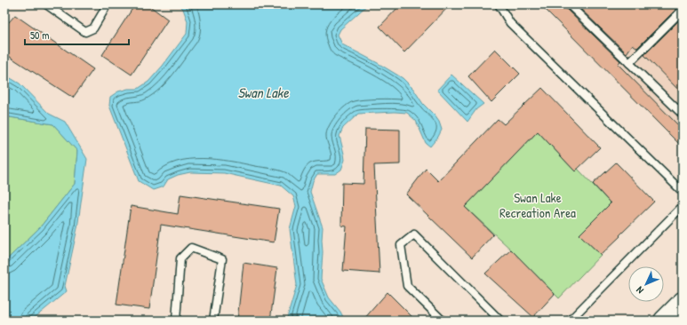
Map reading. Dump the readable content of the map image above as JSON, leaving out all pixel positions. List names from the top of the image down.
{
  "water": ["Swan Lake"],
  "parks": ["Swan Lake Recreation Area"],
  "scale_bar": "50 m",
  "north": "bottom left"
}
